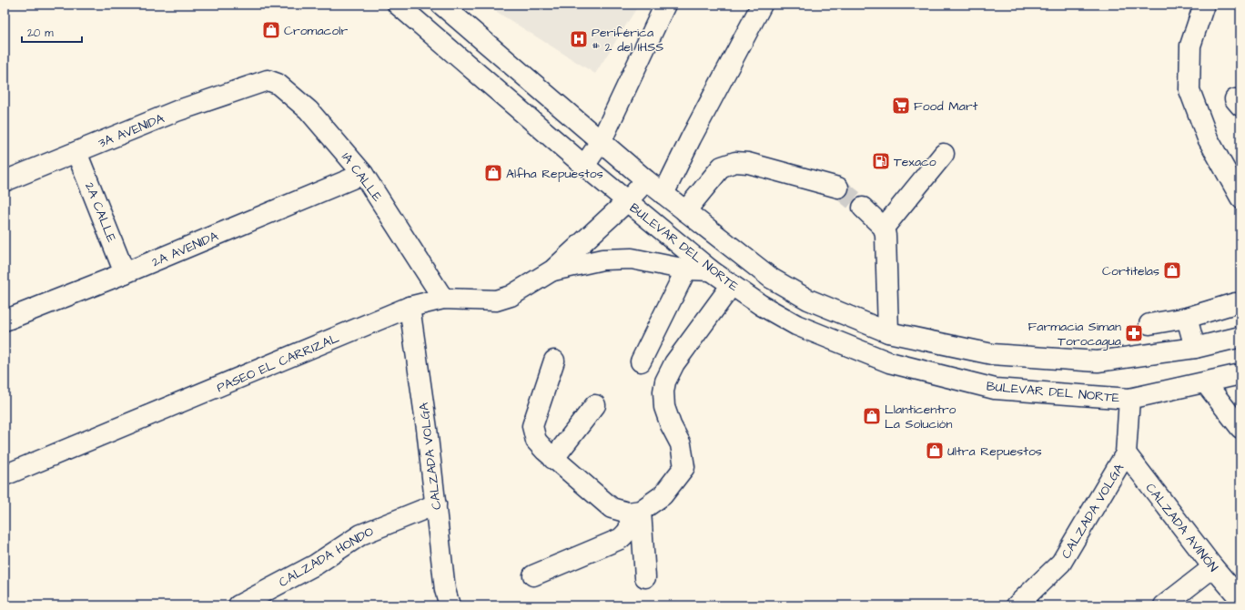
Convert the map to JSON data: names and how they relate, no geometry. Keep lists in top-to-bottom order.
{
  "streets": {
    "street": [
      "3A AVENIDA",
      "1A CALLE",
      "2A CALLE",
      "BULEVAR DEL NORTE",
      "2A AVENIDA",
      "PASEO EL CARRIZAL",
      "CALZADA VOLGA",
      "CALZADA AVINÓN",
      "CALZADA HONDO"
    ]
  },
  "crossings": [
    ["3A AVENIDA", "1A CALLE"],
    ["3A AVENIDA", "2A CALLE"],
    ["1A CALLE", "2A AVENIDA"],
    ["1A CALLE", "PASEO EL CARRIZAL"],
    ["2A CALLE", "2A AVENIDA"],
    ["BULEVAR DEL NORTE", "PASEO EL CARRIZAL"],
    ["BULEVAR DEL NORTE", "CALZADA VOLGA"],
    ["PASEO EL CARRIZAL", "CALZADA VOLGA"],
    ["CALZADA VOLGA", "CALZADA AVINÓN"],
    ["CALZADA VOLGA", "CALZADA HONDO"]
  ],
  "places": {
    "shop": [
      "Cromacolr",
      "Alfha Repuestos",
      "Cortitelas",
      "Llanticentro La Solución",
      "Ultra Repuestos"
    ],
    "hospital": ["Periférica # 2 del IHSS"],
    "supermarket": ["Food Mart"],
    "fuel station": ["Texaco"],
    "pharmacy": ["Farmacia Siman Torocagua"]
  },
  "scale_bar": "20 m"
}
